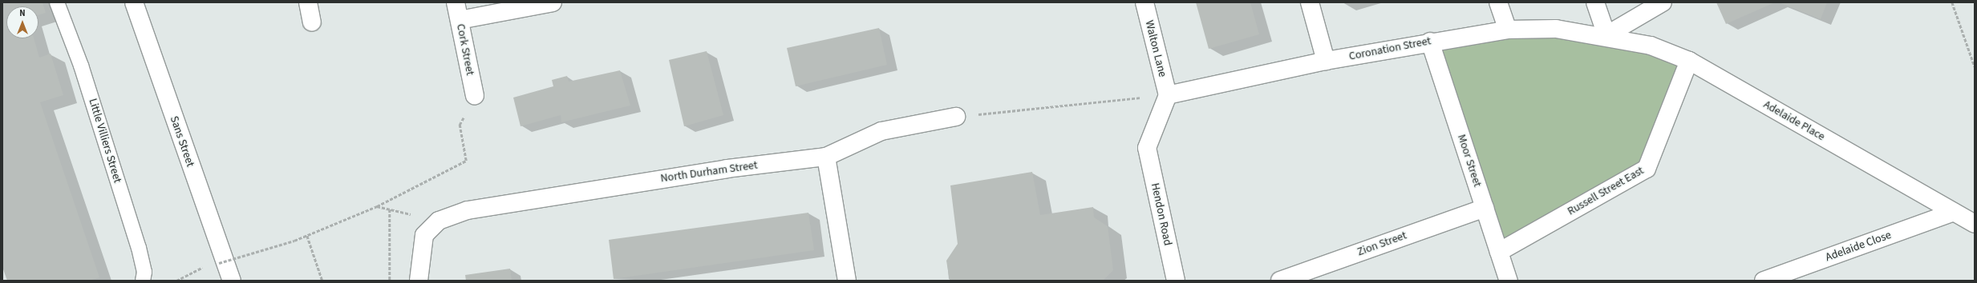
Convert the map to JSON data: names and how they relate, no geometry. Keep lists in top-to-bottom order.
{
  "streets": {
    "street": [
      "Walton Lane",
      "Coronation Street",
      "Cork Street",
      "Adelaide Place",
      "Sans Street",
      "Moor Street",
      "North Durham Street",
      "Russell Street East",
      "Hendon Road",
      "Zion Street",
      "Adelaide Close"
    ],
    "lane": ["Little Villiers Street"]
  },
  "crossings": [
    ["Walton Lane", "Coronation Street"],
    ["Walton Lane", "Hendon Road"],
    ["Coronation Street", "Adelaide Place"],
    ["Coronation Street", "Moor Street"],
    ["Coronation Street", "Hendon Road"],
    ["Adelaide Place", "Russell Street East"],
    ["Adelaide Place", "Adelaide Close"],
    ["Moor Street", "Russell Street East"],
    ["Moor Street", "Zion Street"]
  ],
  "north": "top"
}
